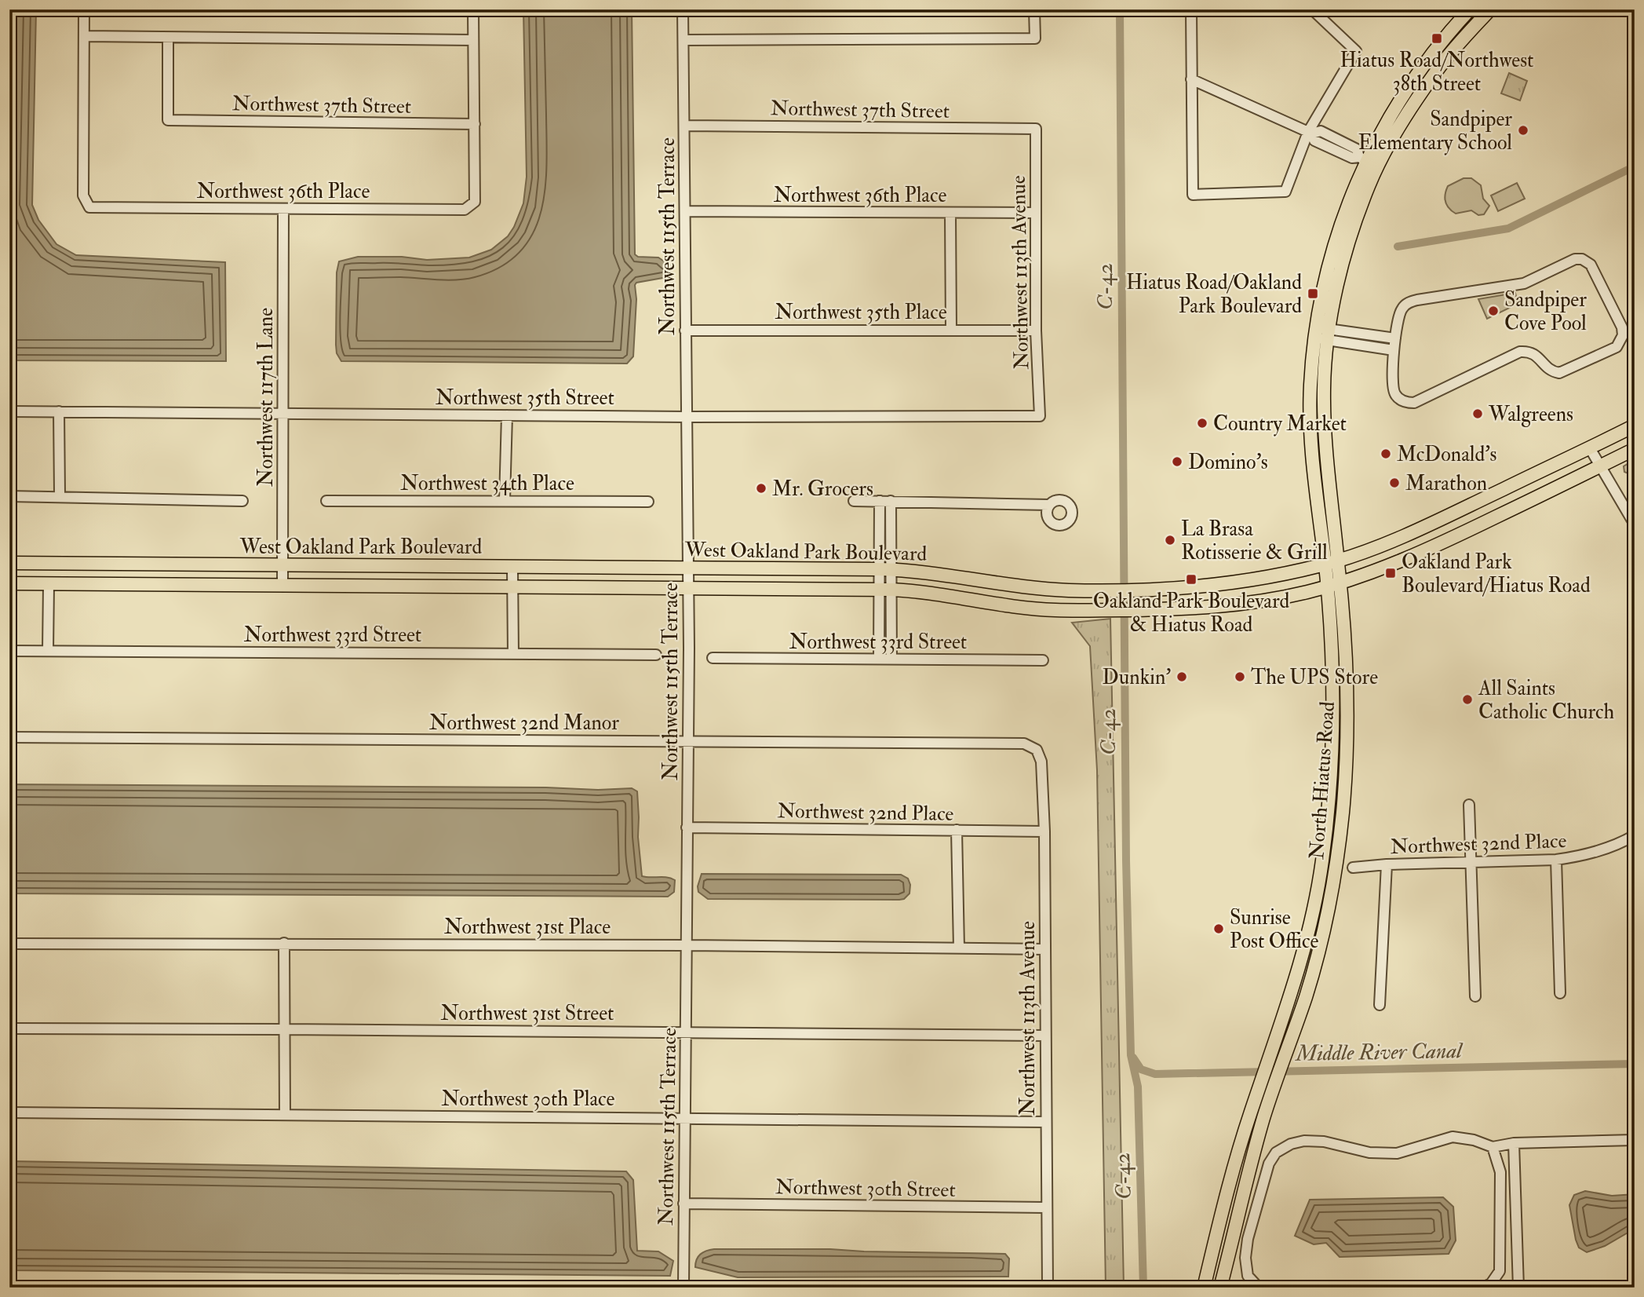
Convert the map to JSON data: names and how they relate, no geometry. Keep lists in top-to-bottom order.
{
  "streets": {
    "main road": ["West Oakland Park Boulevard", "North Hiatus Road"],
    "street": [
      "Northwest 37th Street",
      "Northwest 36th Place",
      "Northwest 115th Terrace",
      "Northwest 113th Avenue",
      "Northwest 35th Place",
      "Northwest 117th Lane",
      "Northwest 35th Street",
      "Northwest 34th Place",
      "Northwest 33rd Street",
      "Northwest 32nd Manor",
      "Northwest 32nd Place",
      "Northwest 31st Place",
      "Northwest 31st Street",
      "Northwest 30th Place",
      "Northwest 30th Street"
    ]
  },
  "crossings": [
    ["Northwest 37th Street", "Northwest 36th Place"],
    ["Northwest 37th Street", "Northwest 115th Terrace"],
    ["Northwest 37th Street", "Northwest 113th Avenue"],
    ["Northwest 36th Place", "Northwest 115th Terrace"],
    ["Northwest 36th Place", "Northwest 113th Avenue"],
    ["Northwest 36th Place", "Northwest 117th Lane"],
    ["Northwest 115th Terrace", "Northwest 35th Place"],
    ["Northwest 115th Terrace", "Northwest 35th Street"],
    ["Northwest 115th Terrace", "West Oakland Park Boulevard"],
    ["Northwest 115th Terrace", "Northwest 32nd Manor"],
    ["Northwest 115th Terrace", "Northwest 32nd Place"],
    ["Northwest 115th Terrace", "Northwest 31st Place"],
    ["Northwest 115th Terrace", "Northwest 31st Street"],
    ["Northwest 115th Terrace", "Northwest 30th Place"],
    ["Northwest 115th Terrace", "Northwest 30th Street"],
    ["Northwest 113th Avenue", "Northwest 35th Place"],
    ["Northwest 113th Avenue", "Northwest 35th Street"],
    ["Northwest 113th Avenue", "Northwest 32nd Manor"],
    ["Northwest 113th Avenue", "Northwest 32nd Place"],
    ["Northwest 113th Avenue", "Northwest 31st Place"],
    ["Northwest 113th Avenue", "Northwest 31st Street"],
    ["Northwest 113th Avenue", "Northwest 30th Place"],
    ["Northwest 113th Avenue", "Northwest 30th Street"],
    ["Northwest 117th Lane", "Northwest 35th Street"],
    ["Northwest 117th Lane", "West Oakland Park Boulevard"],
    ["West Oakland Park Boulevard", "North Hiatus Road"]
  ],
  "water": ["C-42", "Middle River Canal"],
  "places": {
    "transit": [
      "Hiatus Road/Northwest 38th Street",
      "Hiatus Road/Oakland Park Boulevard",
      "Oakland Park Boulevard/Hiatus Road",
      "Oakland Park Boulevard & Hiatus Road"
    ],
    "other": [
      "Sandpiper Elementary School",
      "Sandpiper Cove Pool",
      "Walgreens",
      "Country Market",
      "McDonald's",
      "Domino's",
      "Marathon",
      "Mr. Grocers",
      "La Brasa Rotisserie & Grill",
      "Dunkin'",
      "The UPS Store",
      "All Saints Catholic Church",
      "Sunrise Post Office"
    ]
  }
}
